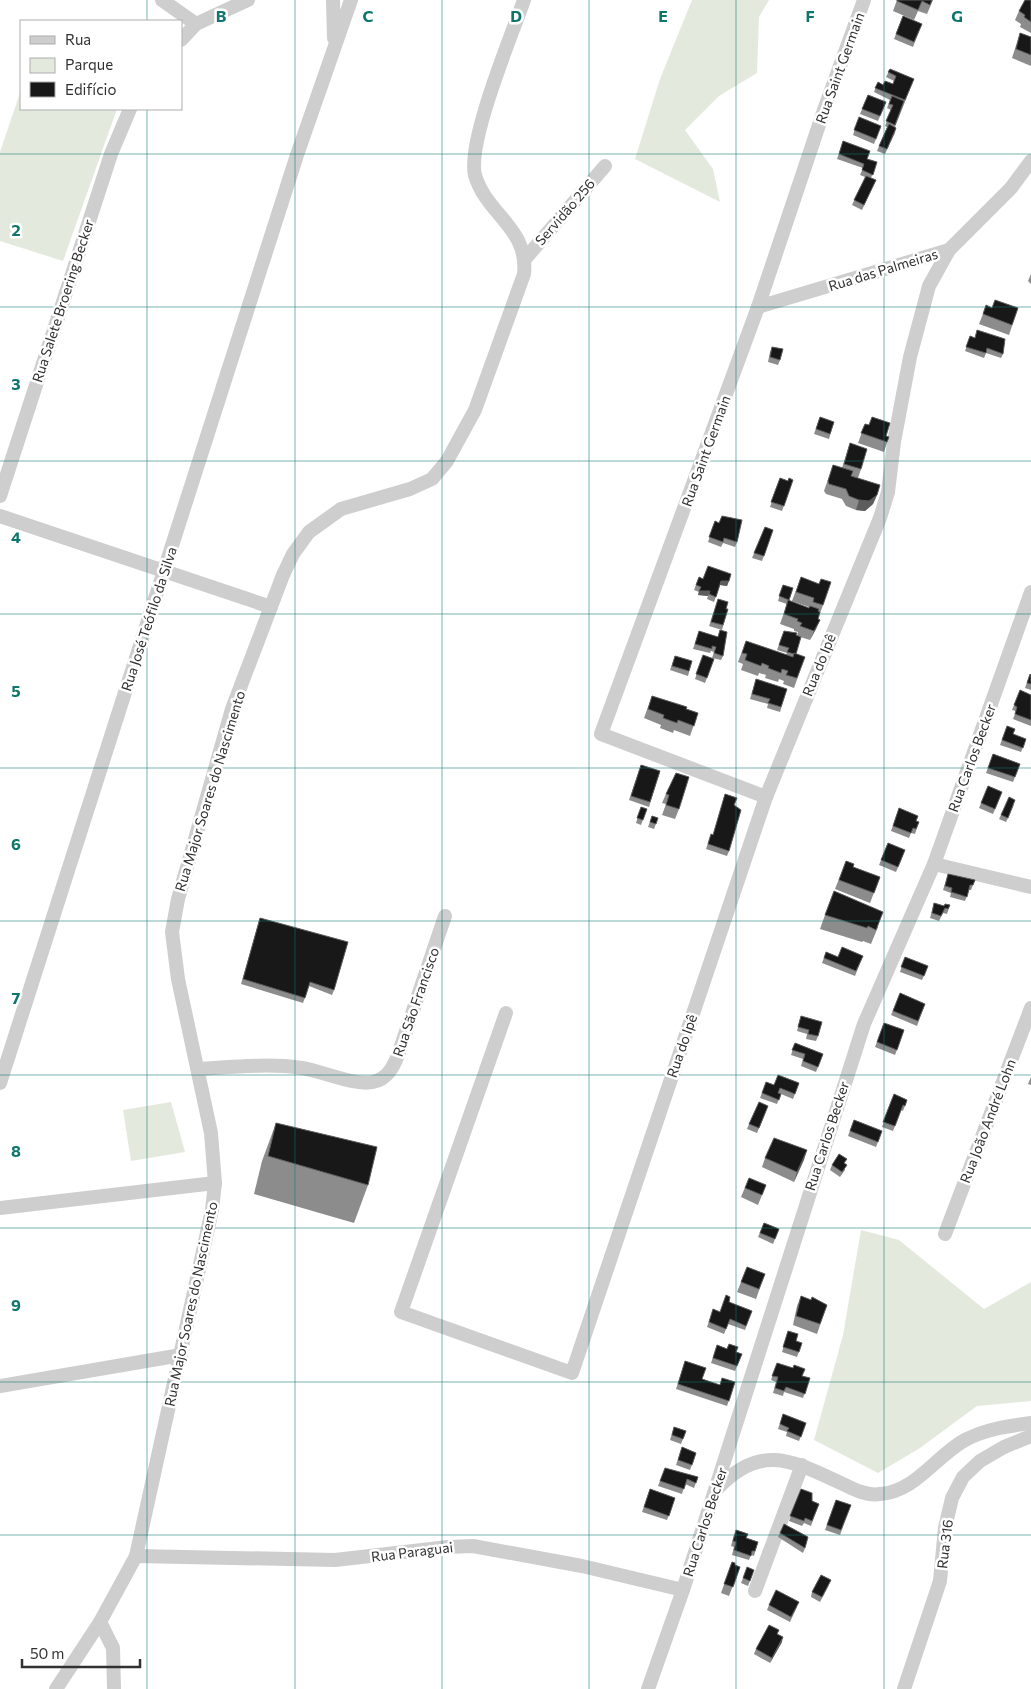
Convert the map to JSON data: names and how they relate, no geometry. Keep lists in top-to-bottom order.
{
  "streets": {
    "street": [
      "Rua Saint Germain",
      "Servidão 256",
      "Rua das Palmeiras",
      "Rua Salete Broering Becker",
      "Rua José Teófilo da Silva",
      "Rua do Ipê",
      "Rua Carlos Becker",
      "Rua Major Soares do Nascimento",
      "Rua São Francisco",
      "Rua João André Lohn",
      "Rua 316",
      "Rua Paraguai"
    ]
  },
  "crossings": [
    ["Rua Saint Germain", "Rua das Palmeiras"],
    ["Rua Saint Germain", "Rua do Ipê"],
    ["Servidão 256", "Rua Major Soares do Nascimento"],
    ["Rua das Palmeiras", "Rua do Ipê"],
    ["Rua Carlos Becker", "Rua Paraguai"],
    ["Rua Major Soares do Nascimento", "Rua São Francisco"],
    ["Rua Major Soares do Nascimento", "Rua Paraguai"]
  ],
  "legend": ["Rua", "Parque", "Edifício"],
  "scale_bar": "50 m",
  "grid": {
    "columns": [
      "B",
      "C",
      "D",
      "E",
      "F",
      "G"
    ],
    "rows": [
      "2",
      "3",
      "4",
      "5",
      "6",
      "7",
      "8",
      "9"
    ]
  }
}
